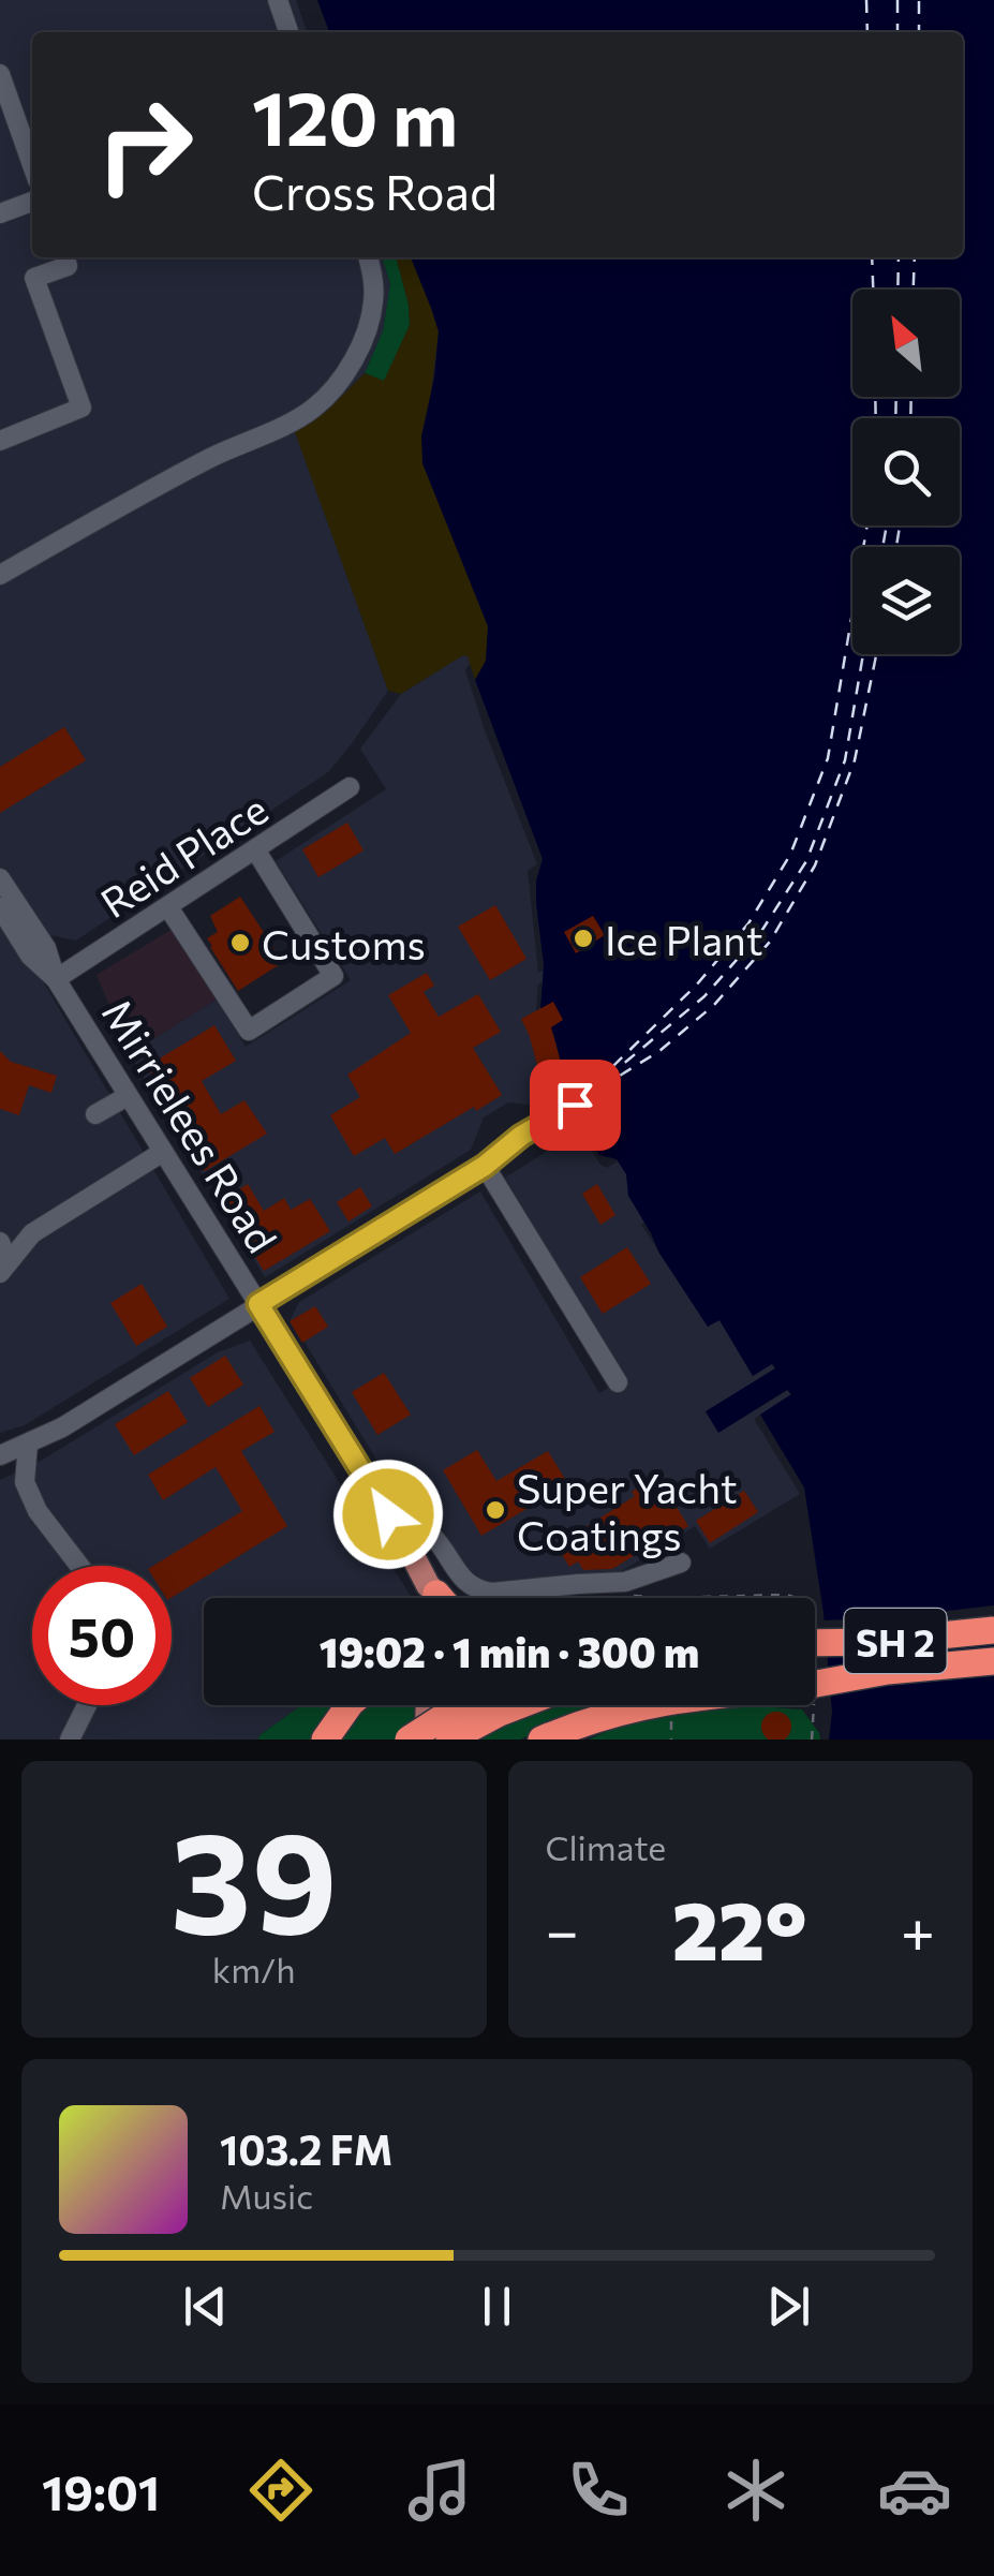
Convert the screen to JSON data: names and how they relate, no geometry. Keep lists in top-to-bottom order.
{
  "streets": {
    "highway": ["SH 2"],
    "main road": ["Mirrielees Road"],
    "street": ["Reid Place"]
  },
  "crossings": [
    ["Reid Place", "Mirrielees Road"]
  ],
  "places": ["Ice Plant", "Customs", "Super Yacht Coatings"],
  "north": "top left",
  "page": {
    "turn": ["120 m", "Cross Road"],
    "limit": "50",
    "trip": "19:02 · 1 min · 300 m",
    "tile": [
      ["39", "km/h"],
      "Climate"
    ],
    "heat": ["−", "22°", "+"],
    "song": ["103.2 FM", "Music"],
    "tabs": "19:01"
  }
}
